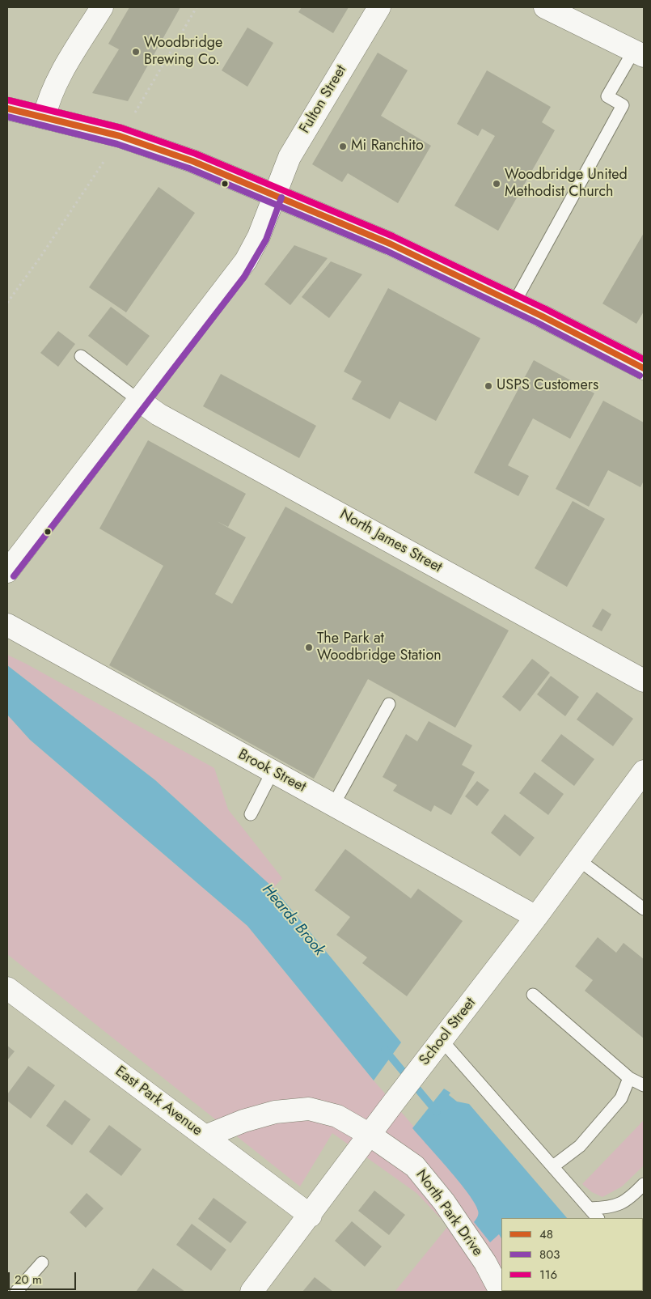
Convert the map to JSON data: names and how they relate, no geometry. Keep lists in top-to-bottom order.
{
  "streets": {
    "street": [
      "Fulton Street",
      "North James Street",
      "Brook Street",
      "School Street",
      "East Park Avenue",
      "North Park Drive"
    ]
  },
  "crossings": [
    ["Fulton Street", "North James Street"],
    ["Brook Street", "School Street"],
    ["School Street", "East Park Avenue"],
    ["School Street", "North Park Drive"],
    ["East Park Avenue", "North Park Drive"]
  ],
  "water": ["Heards Brook"],
  "places": [
    "Woodbridge Brewing Co.",
    "Mi Ranchito",
    "Woodbridge United Methodist Church",
    "USPS Customers",
    "The Park at Woodbridge Station"
  ],
  "lines": ["transit line 116", "transit line 48", "transit line 803"],
  "legend": ["48", "803", "116"],
  "scale_bar": "20 m"
}
